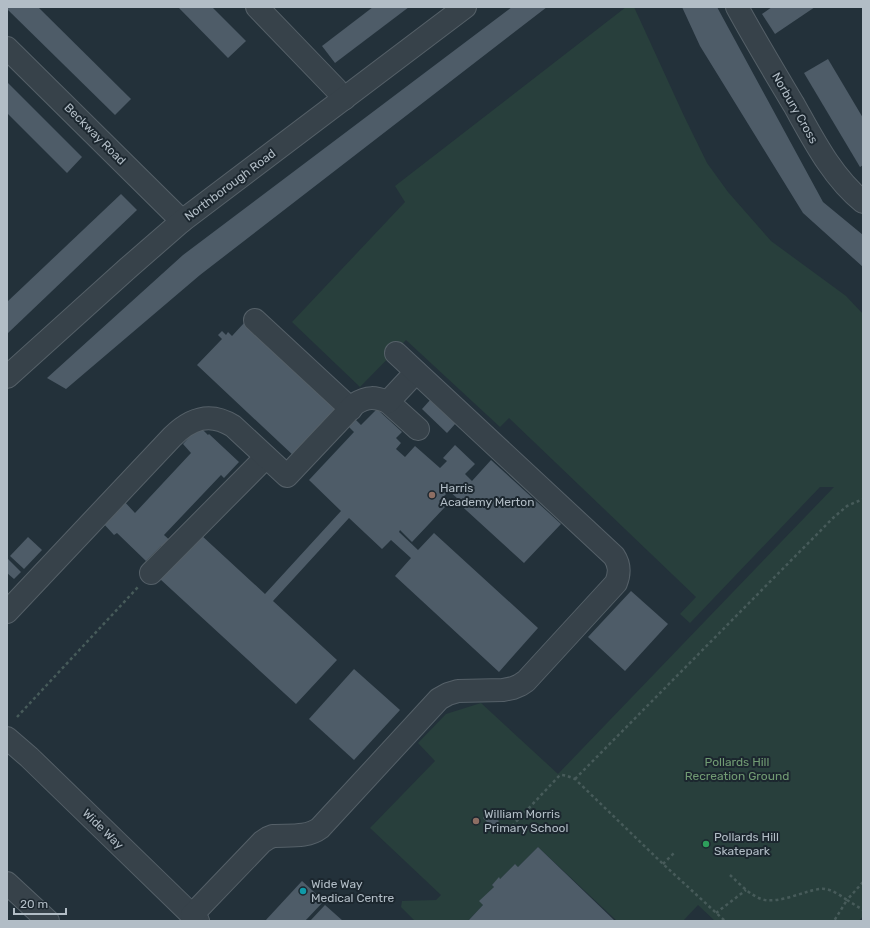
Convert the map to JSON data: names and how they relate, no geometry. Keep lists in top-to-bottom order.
{
  "streets": {
    "street": [
      "Norbury Cross",
      "Beckway Road",
      "Northborough Road",
      "Wide Way"
    ]
  },
  "crossings": [
    ["Beckway Road", "Northborough Road"]
  ],
  "parks": ["Pollards Hill Recreation Ground"],
  "places": [
    "Harris Academy Merton",
    "William Morris Primary School",
    "Pollards Hill Skatepark",
    "Wide Way Medical Centre"
  ],
  "scale_bar": "20 m"
}
